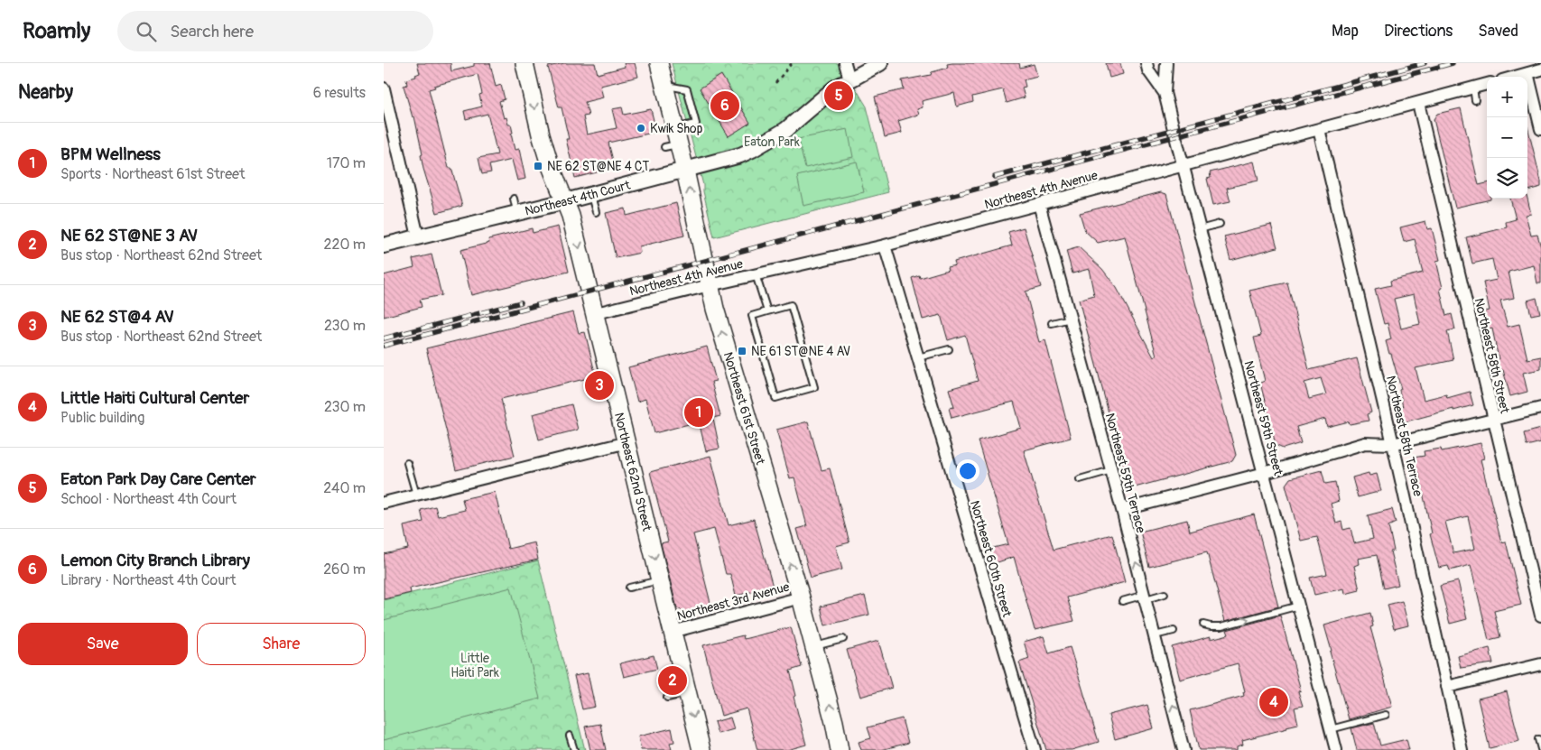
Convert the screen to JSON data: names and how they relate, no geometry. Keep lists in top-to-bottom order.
{
  "streets": {
    "main road": ["Northeast 61st Street", "Northeast 62nd Street"],
    "street": [
      "Northeast 4th Avenue",
      "Northeast 4th Court",
      "Northeast 58th Street",
      "Northeast 59th Street",
      "Northeast 58th Terrace",
      "Northeast 59th Terrace",
      "Northeast 60th Street",
      "Northeast 3rd Avenue"
    ]
  },
  "crossings": [
    ["Northeast 4th Avenue", "Northeast 58th Street"],
    ["Northeast 4th Avenue", "Northeast 61st Street"],
    ["Northeast 4th Avenue", "Northeast 59th Street"],
    ["Northeast 4th Avenue", "Northeast 58th Terrace"],
    ["Northeast 4th Avenue", "Northeast 62nd Street"],
    ["Northeast 4th Avenue", "Northeast 59th Terrace"],
    ["Northeast 4th Avenue", "Northeast 60th Street"],
    ["Northeast 4th Court", "Northeast 61st Street"],
    ["Northeast 4th Court", "Northeast 62nd Street"],
    ["Northeast 61st Street", "Northeast 3rd Avenue"],
    ["Northeast 62nd Street", "Northeast 3rd Avenue"]
  ],
  "one_way": ["Northeast 61st Street", "Northeast 62nd Street", "Northeast 59th Terrace"],
  "parks": ["Eaton Park", "Little Haiti Park"],
  "places": {
    "other": ["Kwik Shop"],
    "transit": ["NE 62 ST@NE 4 CT", "NE 61 ST@NE 4 AV"]
  },
  "page": {
    "header": "Roamly",
    "search": "Search here",
    "nav": ["Map", "Directions", "Saved"],
    "heading": ["Nearby", "6 results"],
    "map_buttons": ["+", "−"],
    "pins": [
      "5",
      "6",
      "3",
      "1",
      "2",
      "4"
    ],
    "list": [
      {
        "mark": "1",
        "name": "BPM Wellness",
        "note": "Sports · Northeast 61st Street",
        "value": "170 m"
      },
      {
        "mark": "2",
        "name": "NE 62 ST@NE 3 AV",
        "note": "Bus stop · Northeast 62nd Street",
        "value": "220 m"
      },
      {
        "mark": "3",
        "name": "NE 62 ST@4 AV",
        "note": "Bus stop · Northeast 62nd Street",
        "value": "230 m"
      },
      {
        "mark": "4",
        "name": "Little Haiti Cultural Center",
        "note": "Public building",
        "value": "230 m"
      },
      {
        "mark": "5",
        "name": "Eaton Park Day Care Center",
        "note": "School · Northeast 4th Court",
        "value": "240 m"
      },
      {
        "mark": "6",
        "name": "Lemon City Branch Library",
        "note": "Library · Northeast 4th Court",
        "value": "260 m"
      }
    ],
    "buttons": ["Save", "Share"]
  }
}
